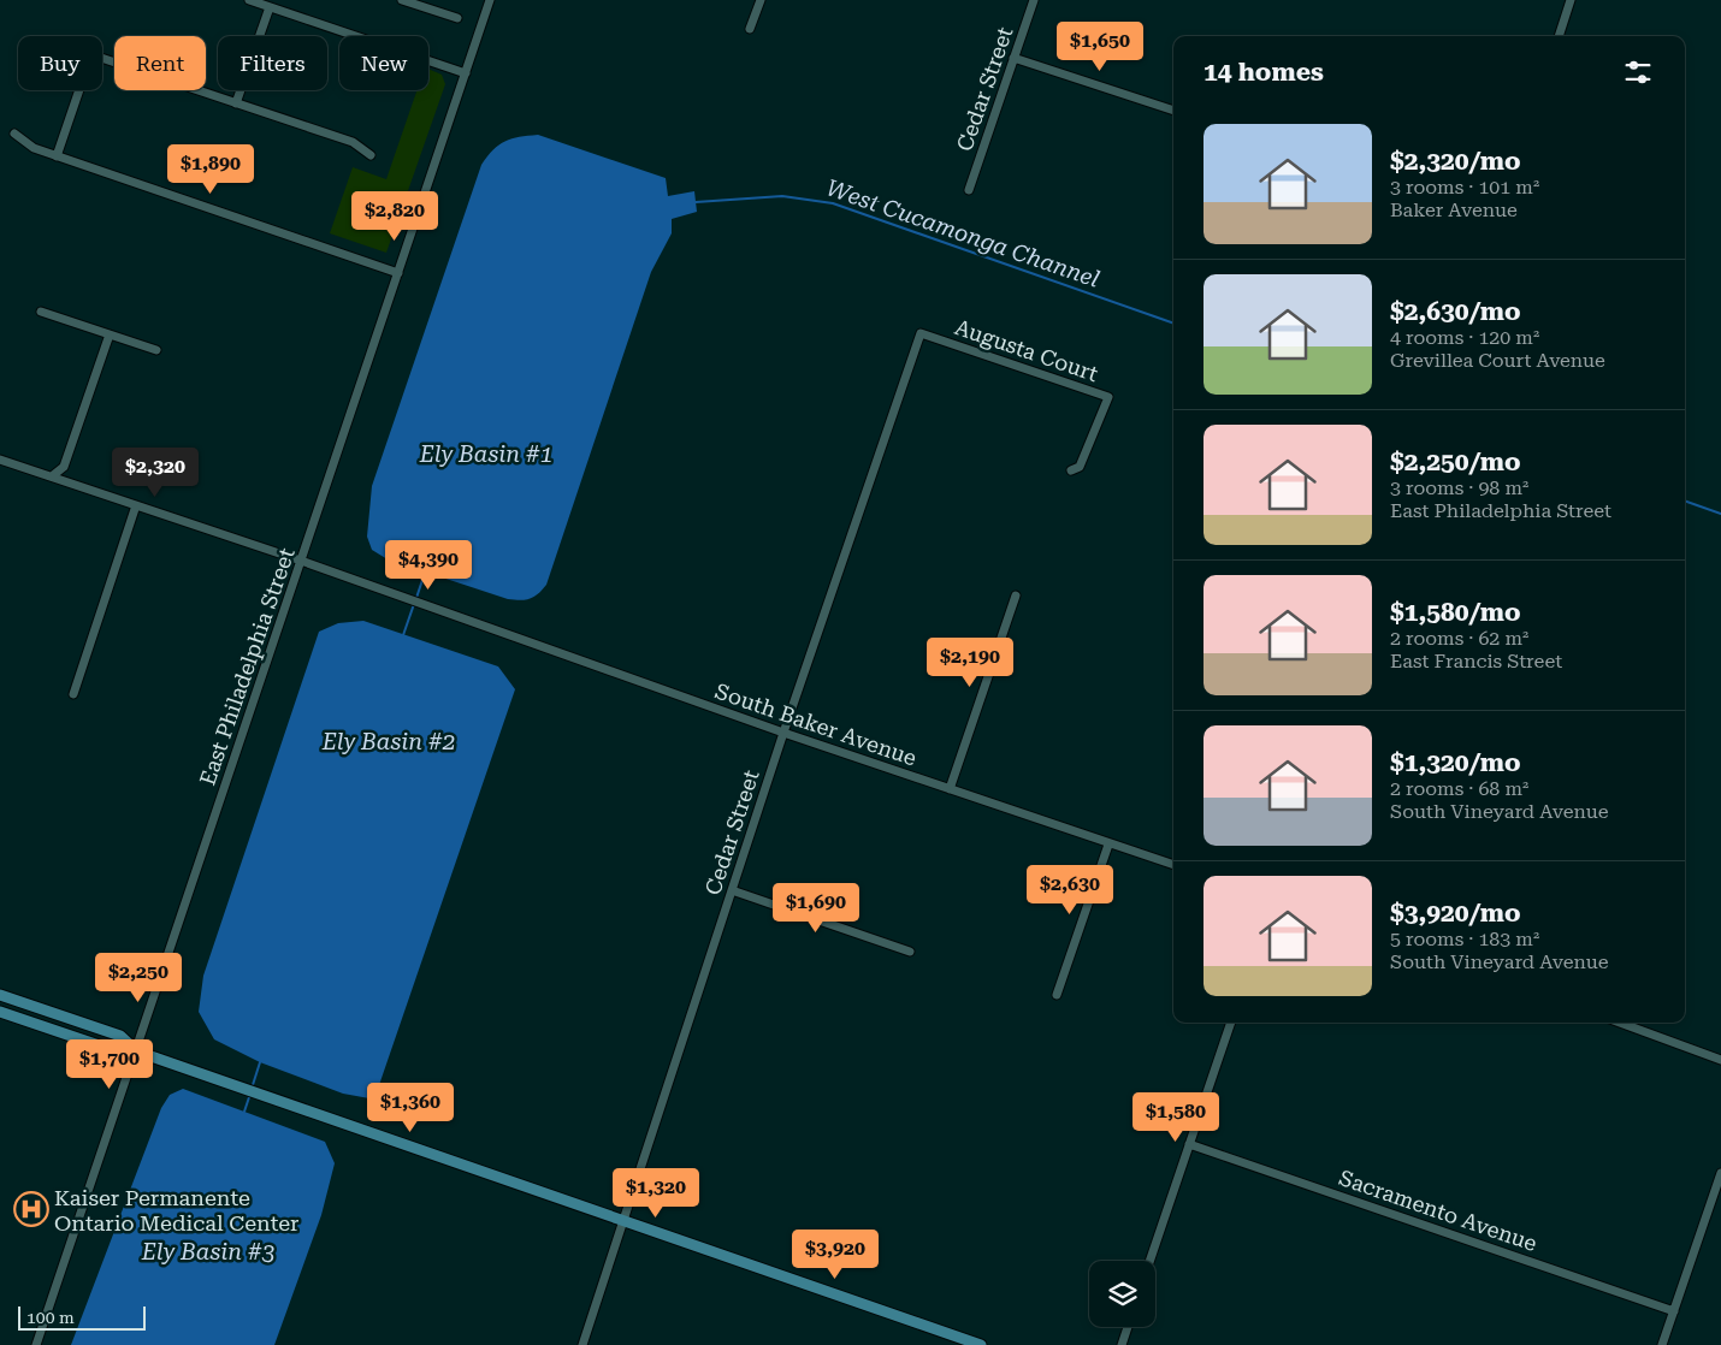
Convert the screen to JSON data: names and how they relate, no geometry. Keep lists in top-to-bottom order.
{
  "streets": {
    "street": [
      "Cedar Street",
      "Augusta Court",
      "East Philadelphia Street",
      "South Baker Avenue",
      "Sacramento Avenue"
    ]
  },
  "crossings": [
    ["Cedar Street", "Augusta Court"],
    ["Cedar Street", "South Baker Avenue"],
    ["East Philadelphia Street", "South Baker Avenue"]
  ],
  "water": [
    "West Cucamonga Channel",
    "Ely Basin #1",
    "Ely Basin #2",
    "Ely Basin #3"
  ],
  "places": {
    "hospital": ["Kaiser Permanente Ontario Medical Center"]
  },
  "scale_bar": "100 m",
  "page": {
    "price": [
      "$1,650",
      "$1,890",
      "$2,820",
      "$2,320",
      "$4,390",
      "$2,190",
      "$2,630",
      "$1,690",
      "$2,250",
      "$1,700",
      "$1,360",
      "$1,580",
      "$1,320",
      "$3,920"
    ],
    "chip": [
      "Buy",
      "Rent",
      "Filters",
      "New"
    ],
    "heading": "14 homes",
    "list": [
      {
        "name": "$2,320/mo",
        "note": "3 rooms · 101 m² · Baker Avenue"
      },
      {
        "name": "$2,630/mo",
        "note": "4 rooms · 120 m² · Grevillea Court Avenue"
      },
      {
        "name": "$2,250/mo",
        "note": "3 rooms · 98 m² · East Philadelphia Street"
      },
      {
        "name": "$1,580/mo",
        "note": "2 rooms · 62 m² · East Francis Street"
      },
      {
        "name": "$1,320/mo",
        "note": "2 rooms · 68 m² · South Vineyard Avenue"
      },
      {
        "name": "$3,920/mo",
        "note": "5 rooms · 183 m² · South Vineyard Avenue"
      }
    ],
    "scale": "100 m"
  }
}
